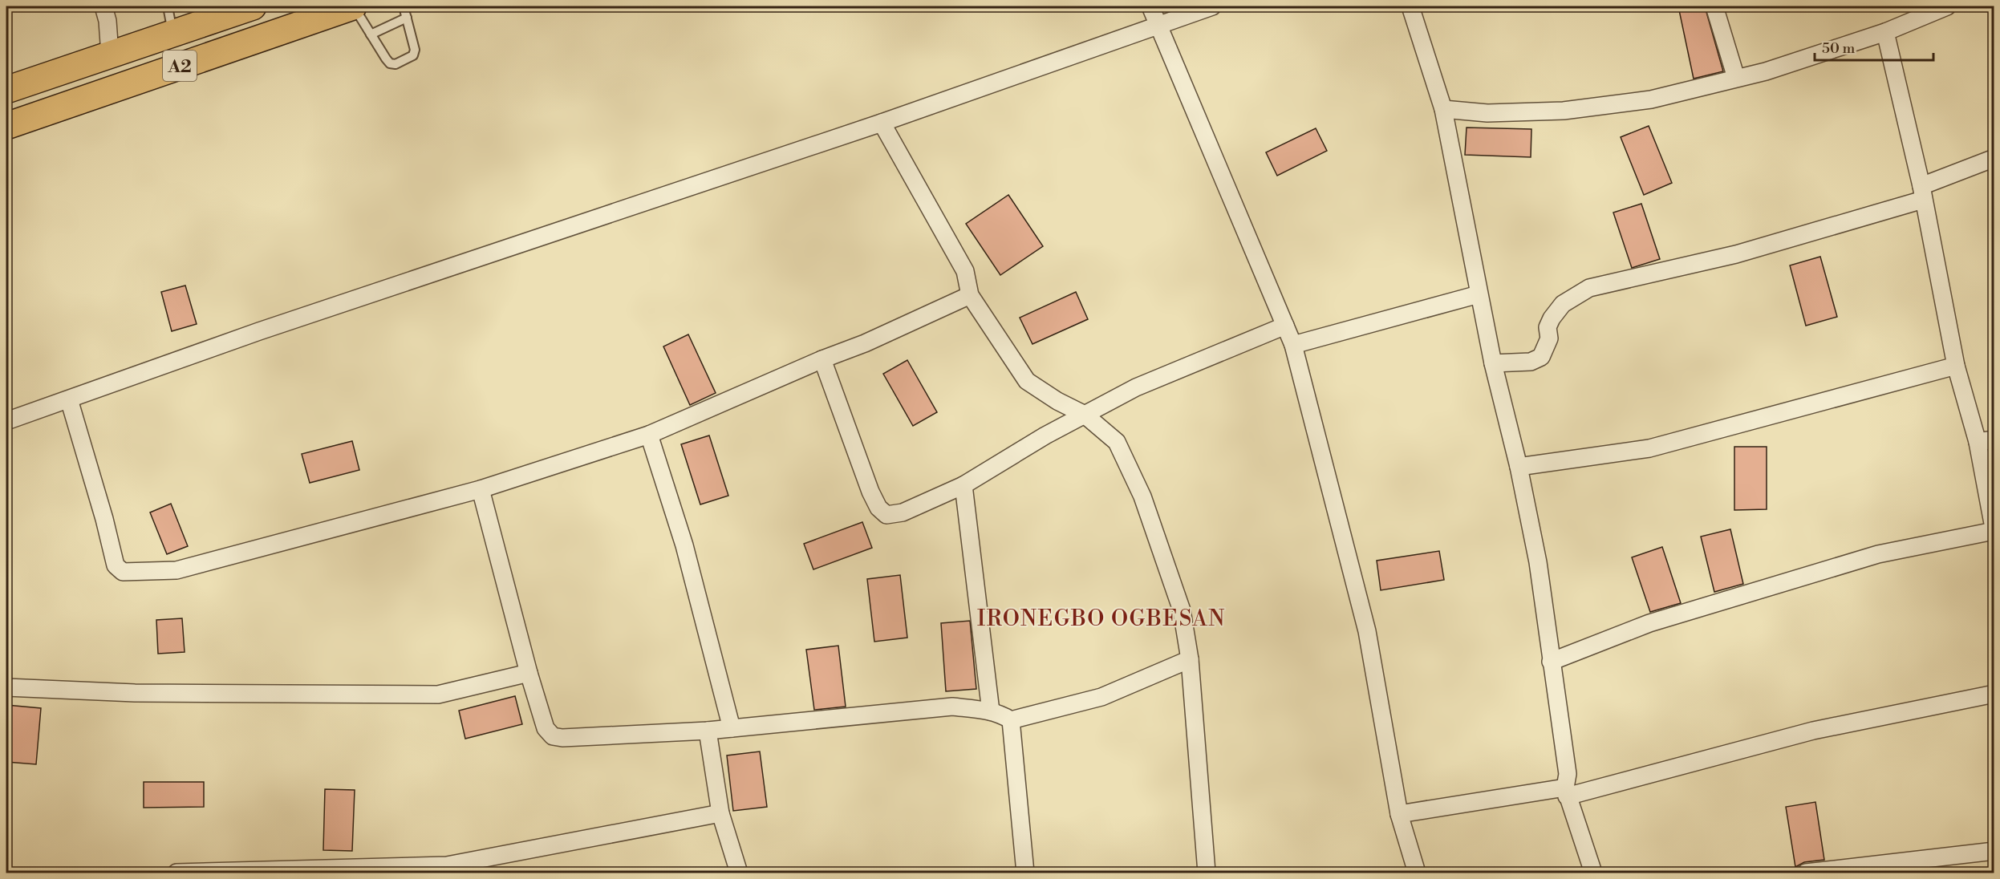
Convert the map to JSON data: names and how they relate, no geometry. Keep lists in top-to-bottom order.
{
  "streets": {
    "highway": ["A2"]
  },
  "districts": ["IRONEGBO OGBESAN"],
  "scale_bar": "50 m"
}
